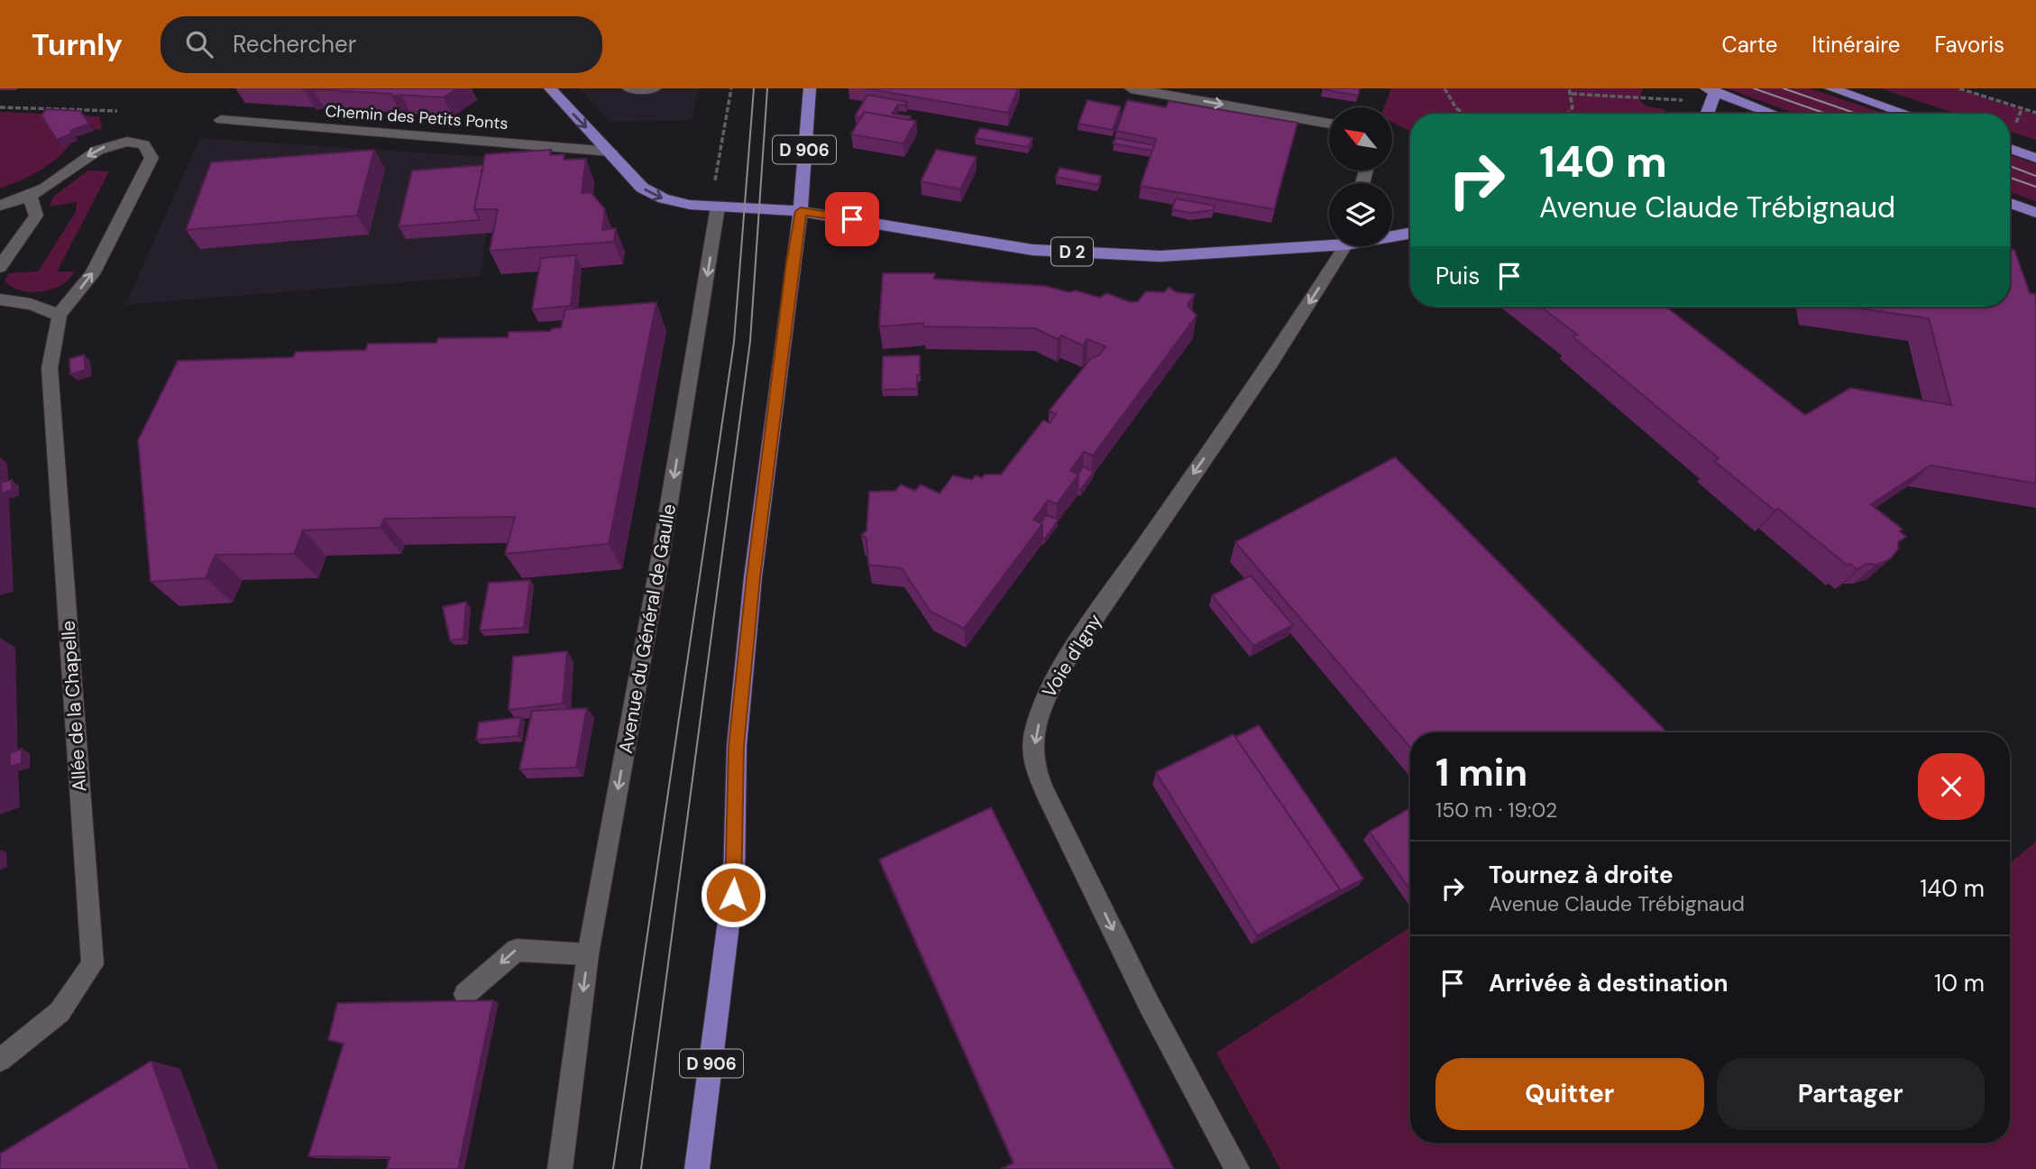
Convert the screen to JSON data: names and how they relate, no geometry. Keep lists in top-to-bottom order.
{
  "streets": {
    "main road": ["D 906", "D 2"],
    "street": [
      "Chemin des Petits Ponts",
      "Avenue du Général de Gaulle",
      "Voie d'Igny",
      "Allée de la Chapelle"
    ]
  },
  "crossings": [
    ["D 906", "D 2"]
  ],
  "one_way": ["Avenue du Général de Gaulle", "Voie d'Igny"],
  "north": "top left",
  "page": {
    "header": "Turnly",
    "search": "Rechercher",
    "nav": ["Carte", "Itinéraire", "Favoris"],
    "turn": ["140 m", "Avenue Claude Trébignaud"],
    "then": "Puis",
    "heading": ["1 min", "150 m · 19:02"],
    "list": [
      {
        "name": "Tournez à droite",
        "note": "Avenue Claude Trébignaud",
        "value": "140 m"
      },
      {
        "name": "Arrivée à destination",
        "value": "10 m"
      }
    ],
    "buttons": ["Quitter", "Partager"]
  }
}
